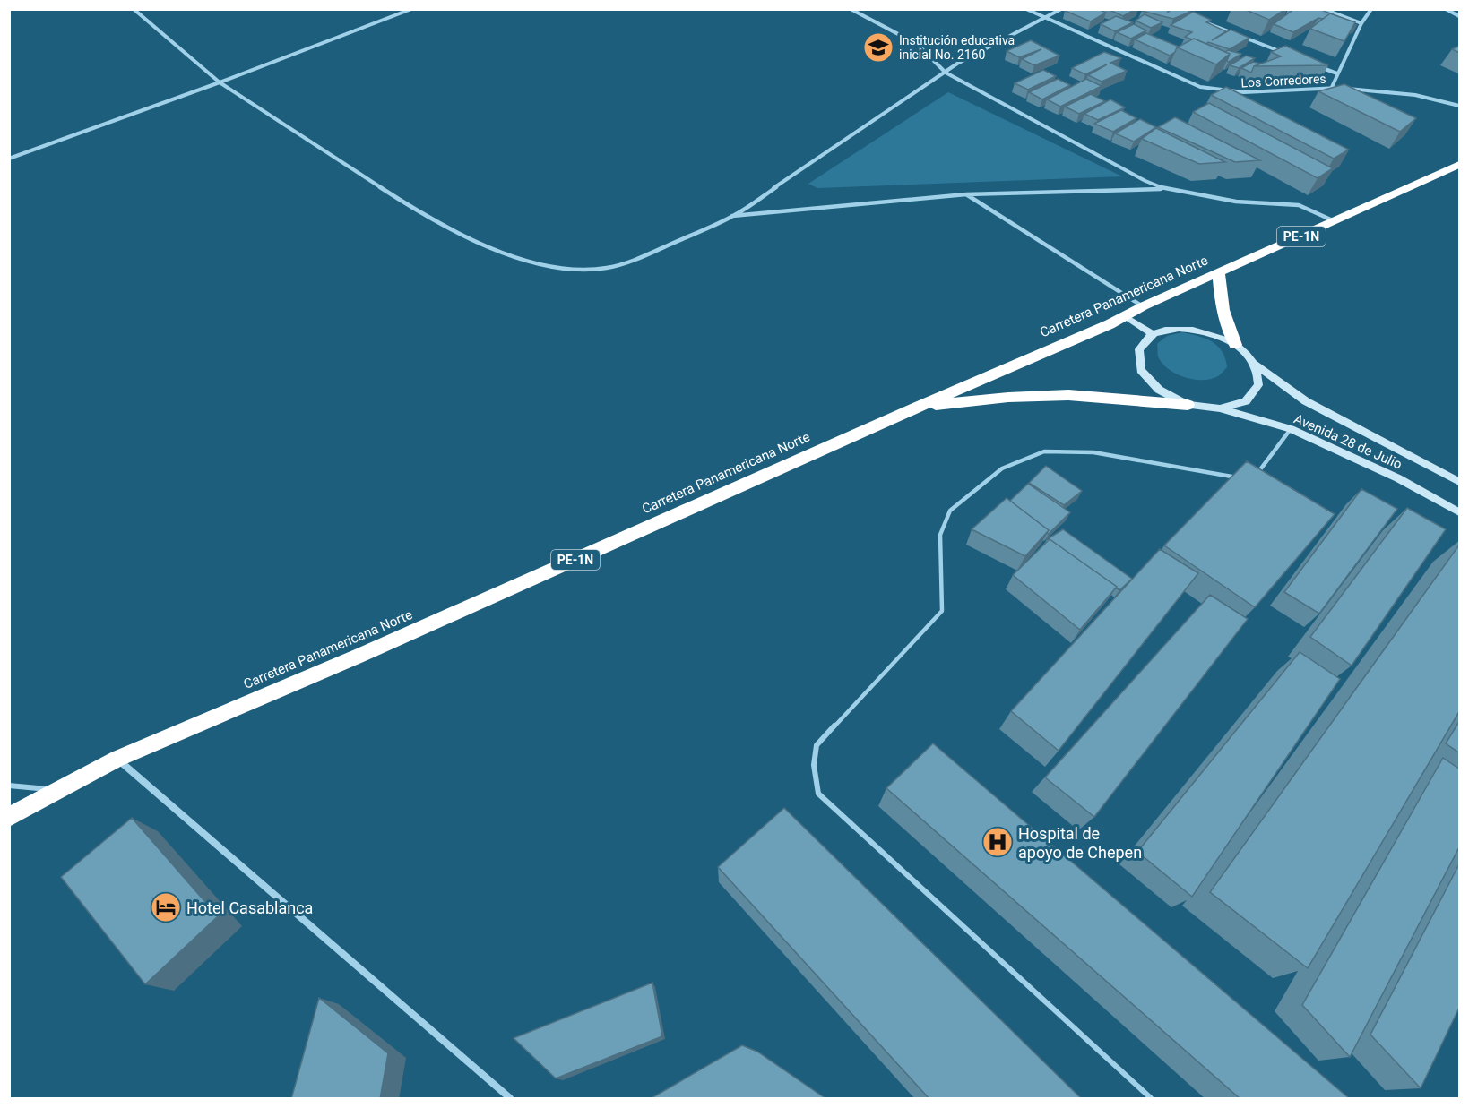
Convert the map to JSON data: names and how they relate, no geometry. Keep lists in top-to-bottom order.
{
  "streets": {
    "highway": ["PE-1N", "Carretera Panamericana Norte"],
    "street": ["Los Corredores", "Avenida 28 de Julio"]
  },
  "places": {
    "school or university": ["Institución educativa inicial No. 2160"],
    "hospital": ["Hospital de apoyo de Chepen"],
    "hotel": ["Hotel Casablanca"]
  }
}
